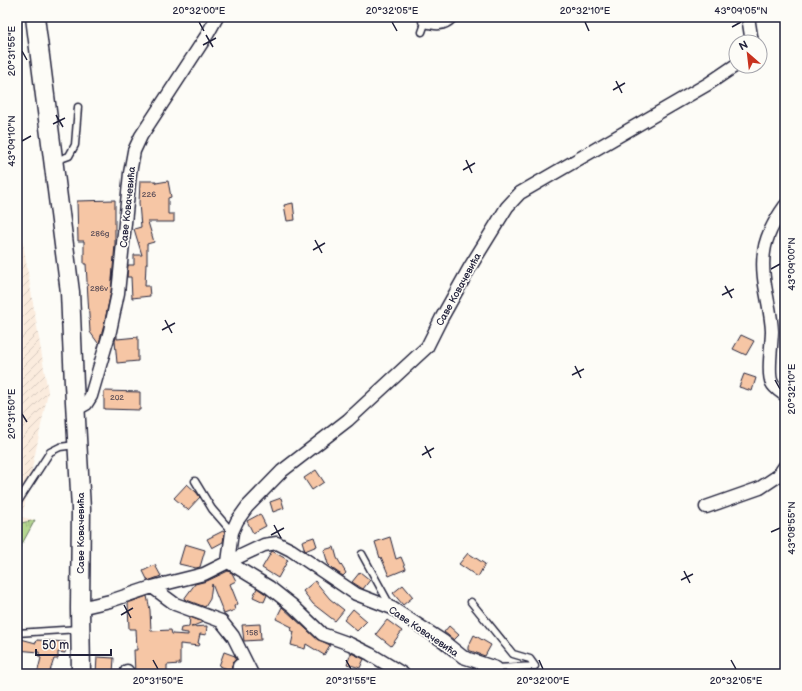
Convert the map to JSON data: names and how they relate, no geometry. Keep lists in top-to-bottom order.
{
  "streets": {
    "main road": ["Саве Ковачевића"]
  },
  "house_numbers": [
    "226",
    "286g",
    "286v",
    "202",
    "158"
  ],
  "scale_bar": "50 m",
  "north": "top left",
  "coordinates": [
    "20°32'00\"E",
    "20°32'05\"E",
    "20°32'10\"E",
    "43°09'05\"N",
    "20°31'55\"E",
    "43°09'10\"N",
    "43°09'00\"N",
    "20°31'50\"E",
    "43°08'55\"N"
  ]
}
